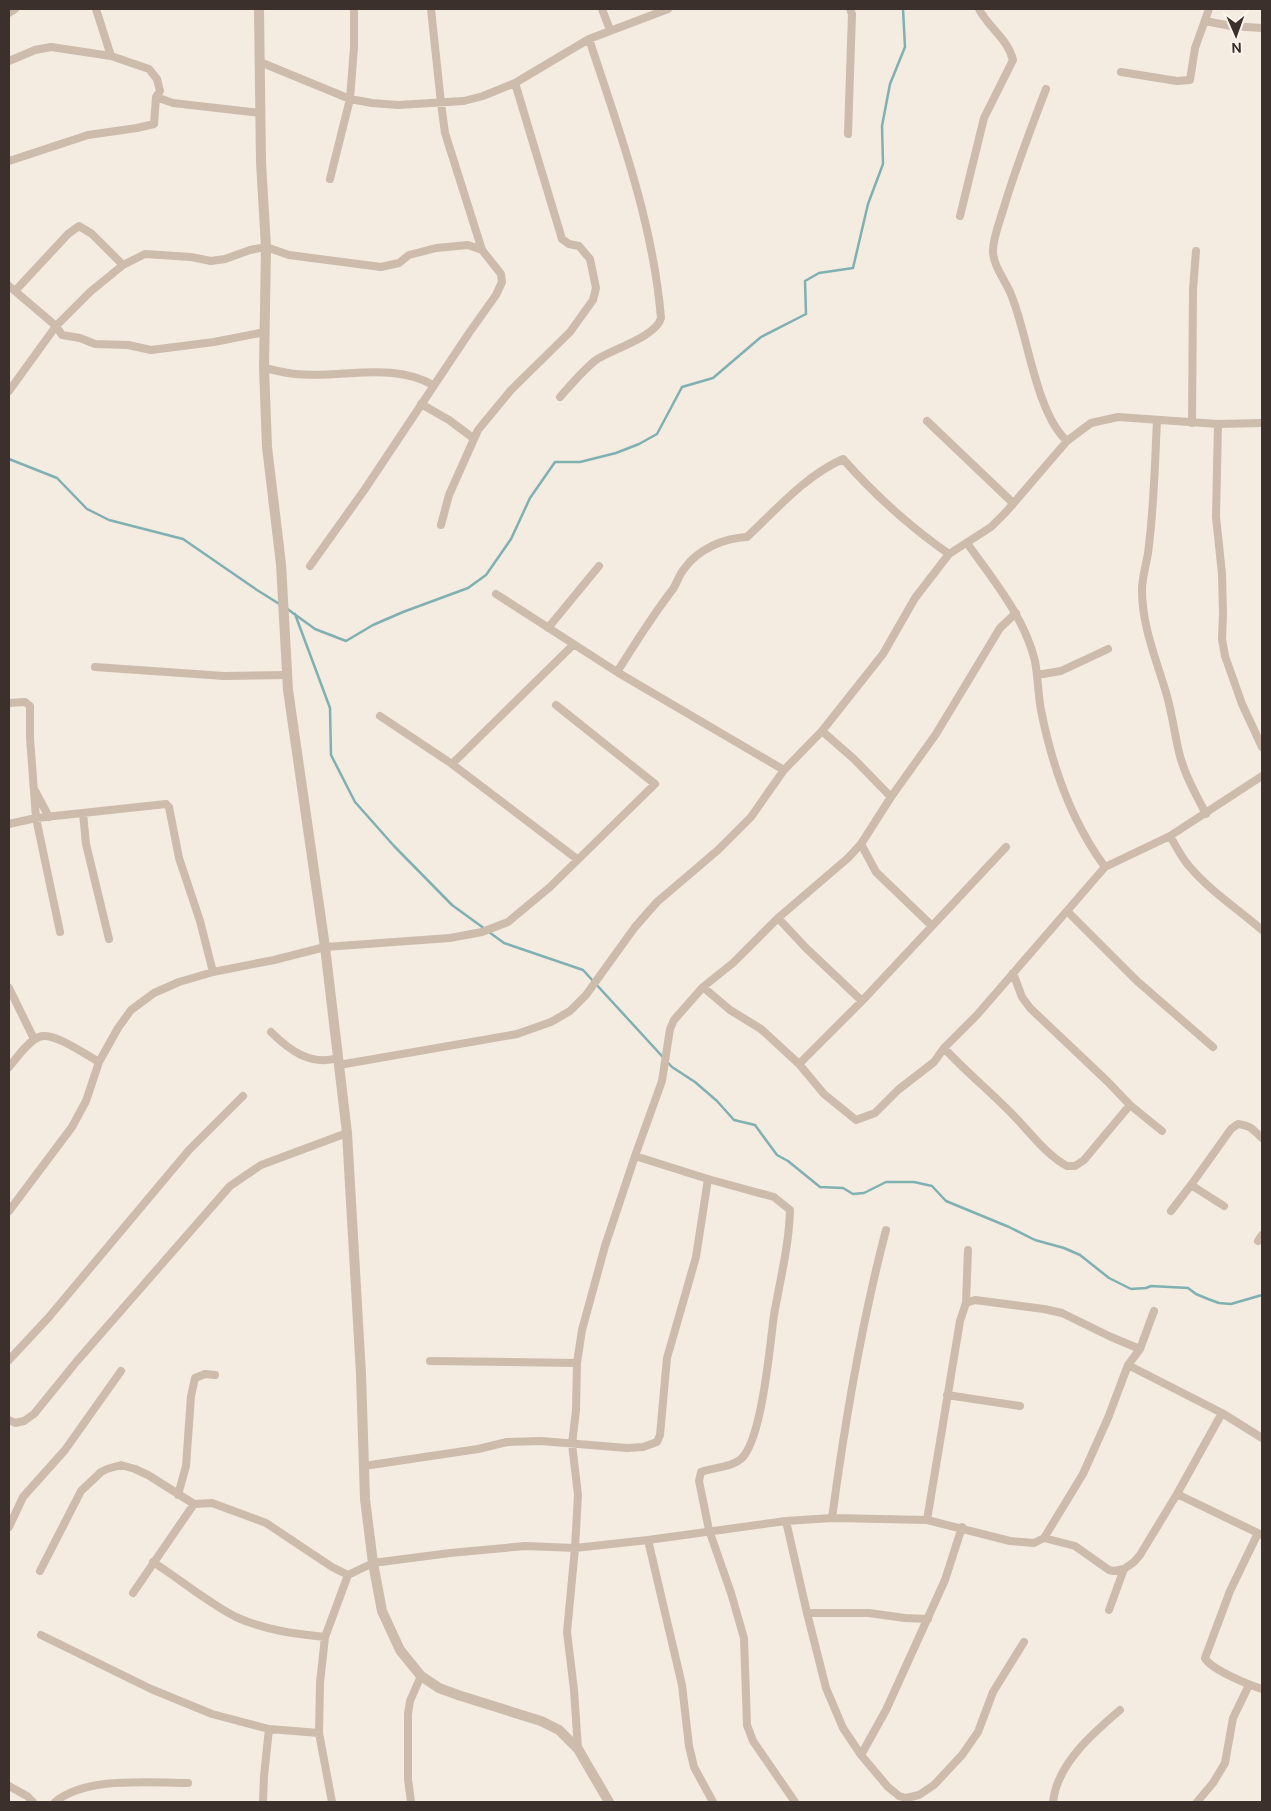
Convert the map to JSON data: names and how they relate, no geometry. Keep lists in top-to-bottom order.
{
  "north": "bottom"
}
